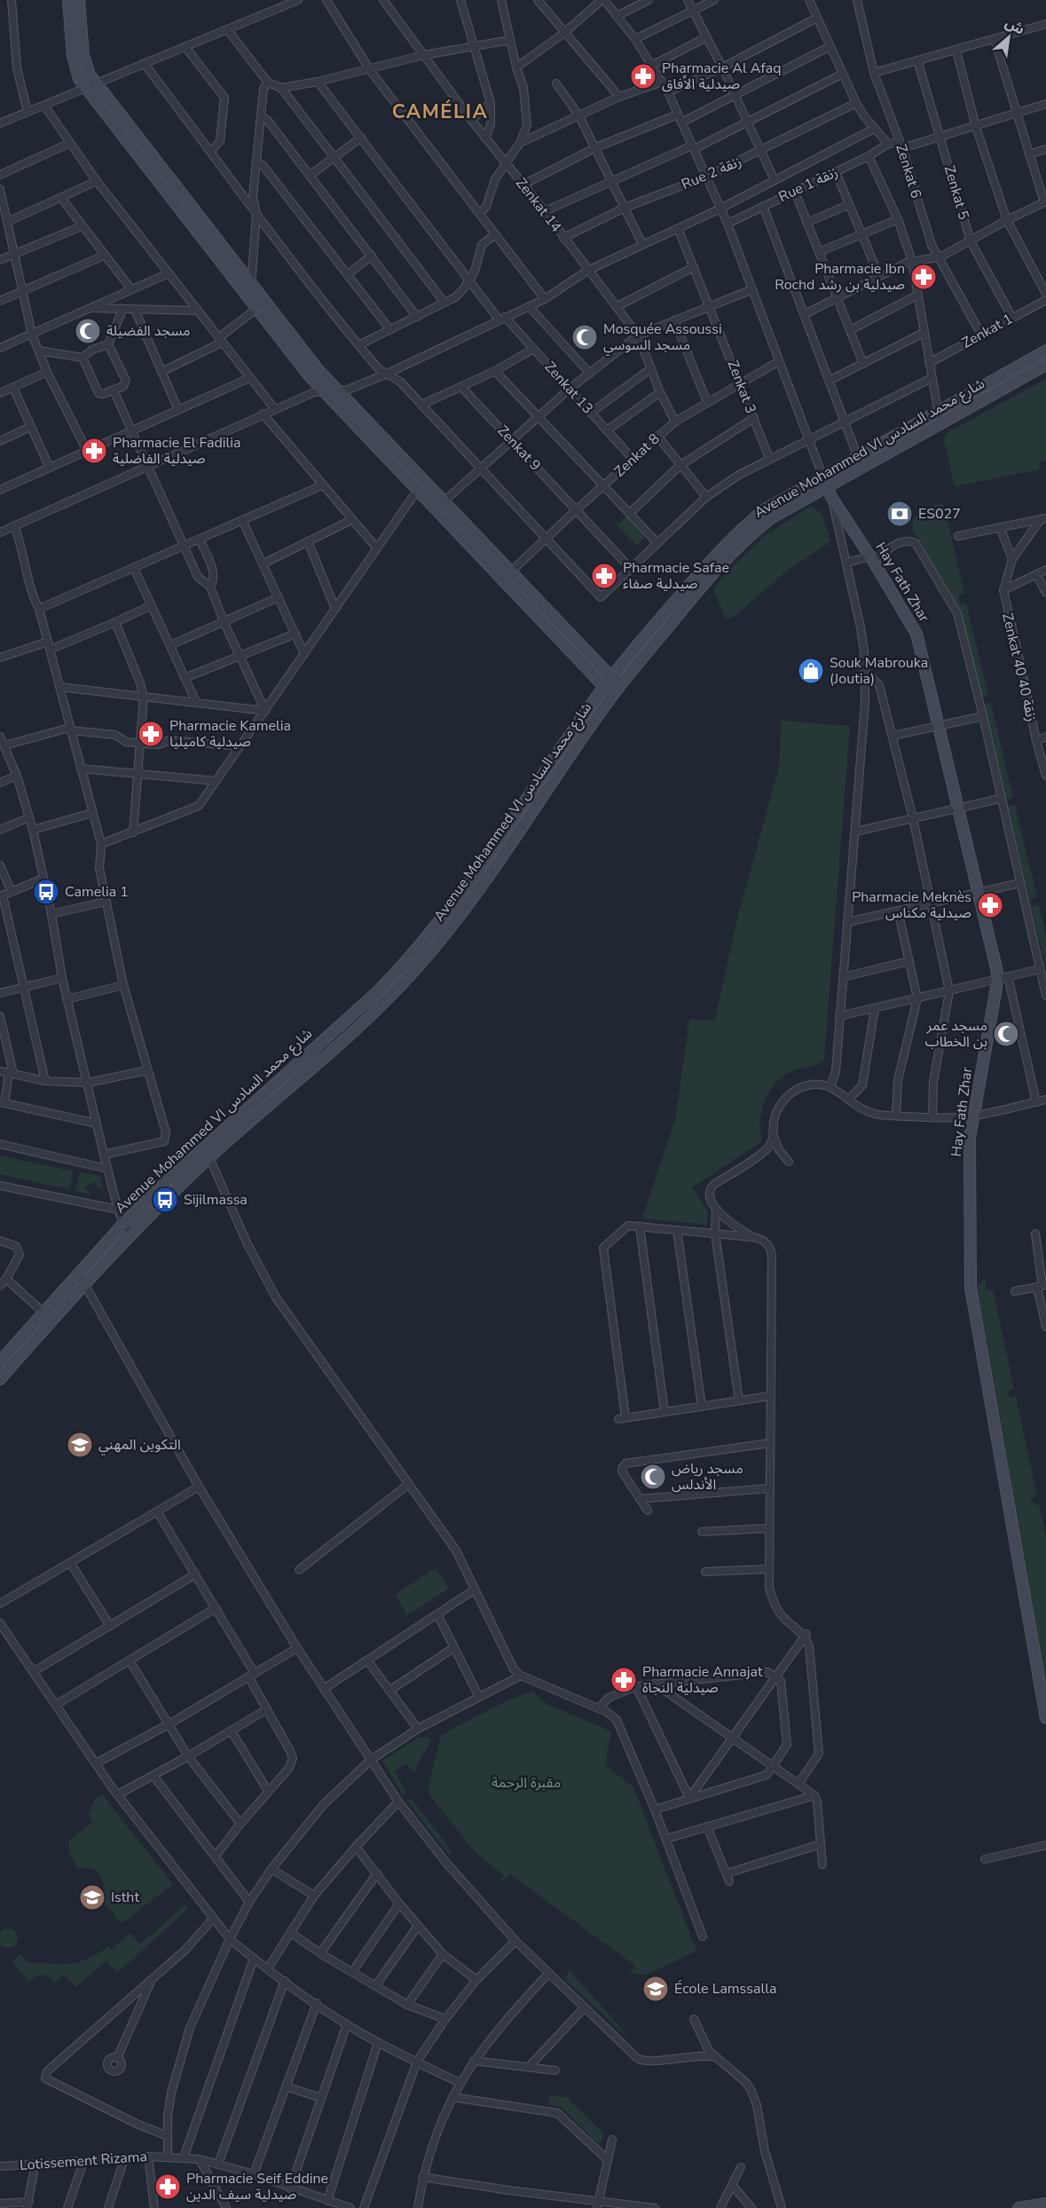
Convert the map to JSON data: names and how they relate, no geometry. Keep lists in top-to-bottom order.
{
  "streets": {
    "street": [
      "Zenkat 6",
      "Rue 2 زنقة",
      "Rue 1 زنقة",
      "Zenkat 5",
      "Zenkat 14",
      "Zenkat 1",
      "Zenkat 3",
      "Zenkat 13",
      "Zenkat 9",
      "Avenue Mohammed VI شارع محمد السادس",
      "Zenkat 8",
      "Hay Fath Zhar",
      "Zenkat 40 زنقة 40",
      "Lotissement Rizama"
    ]
  },
  "crossings": [
    ["Zenkat 6", "Zenkat 1"],
    ["Rue 2 زنقة", "Zenkat 14"],
    ["Zenkat 5", "Zenkat 1"],
    ["Zenkat 14", "Zenkat 8"],
    ["Zenkat 3", "Zenkat 8"],
    ["Zenkat 13", "Zenkat 8"],
    ["Zenkat 9", "Zenkat 8"],
    ["Avenue Mohammed VI شارع محمد السادس", "Hay Fath Zhar"]
  ],
  "districts": ["CAMÉLIA"],
  "parks": ["مقبرة الرحمة"],
  "places": {
    "pharmacy": [
      "Pharmacie Al Afaq صيدلية الاًفاق",
      "Pharmacie Ibn Rochd صيدلية بن رشد",
      "Pharmacie El Fadilia صيدلية الفاضلية",
      "Pharmacie Safae صيدلية صفاء",
      "Pharmacie Kamelia صيدلية كاميليا",
      "Pharmacie Meknès صيدلية مكناس",
      "Pharmacie Annajat صيدلية النجاة",
      "Pharmacie Seif Eddine صيدلية سيف الدين"
    ],
    "mosque": [
      "مسجد الفضيلة",
      "Mosquée Assoussi مسجد السوسي",
      "مسجد عمر بن الخطاب",
      "مسجد رياض الأندلس"
    ],
    "bank": ["ES027"],
    "shop": ["Souk Mabrouka (Joutia)"],
    "bus stop": ["Camelia 1", "Sijilmassa"],
    "school or university": ["التكوين المهني", "Istht", "École Lamssalla"]
  },
  "north": "top right"
}
